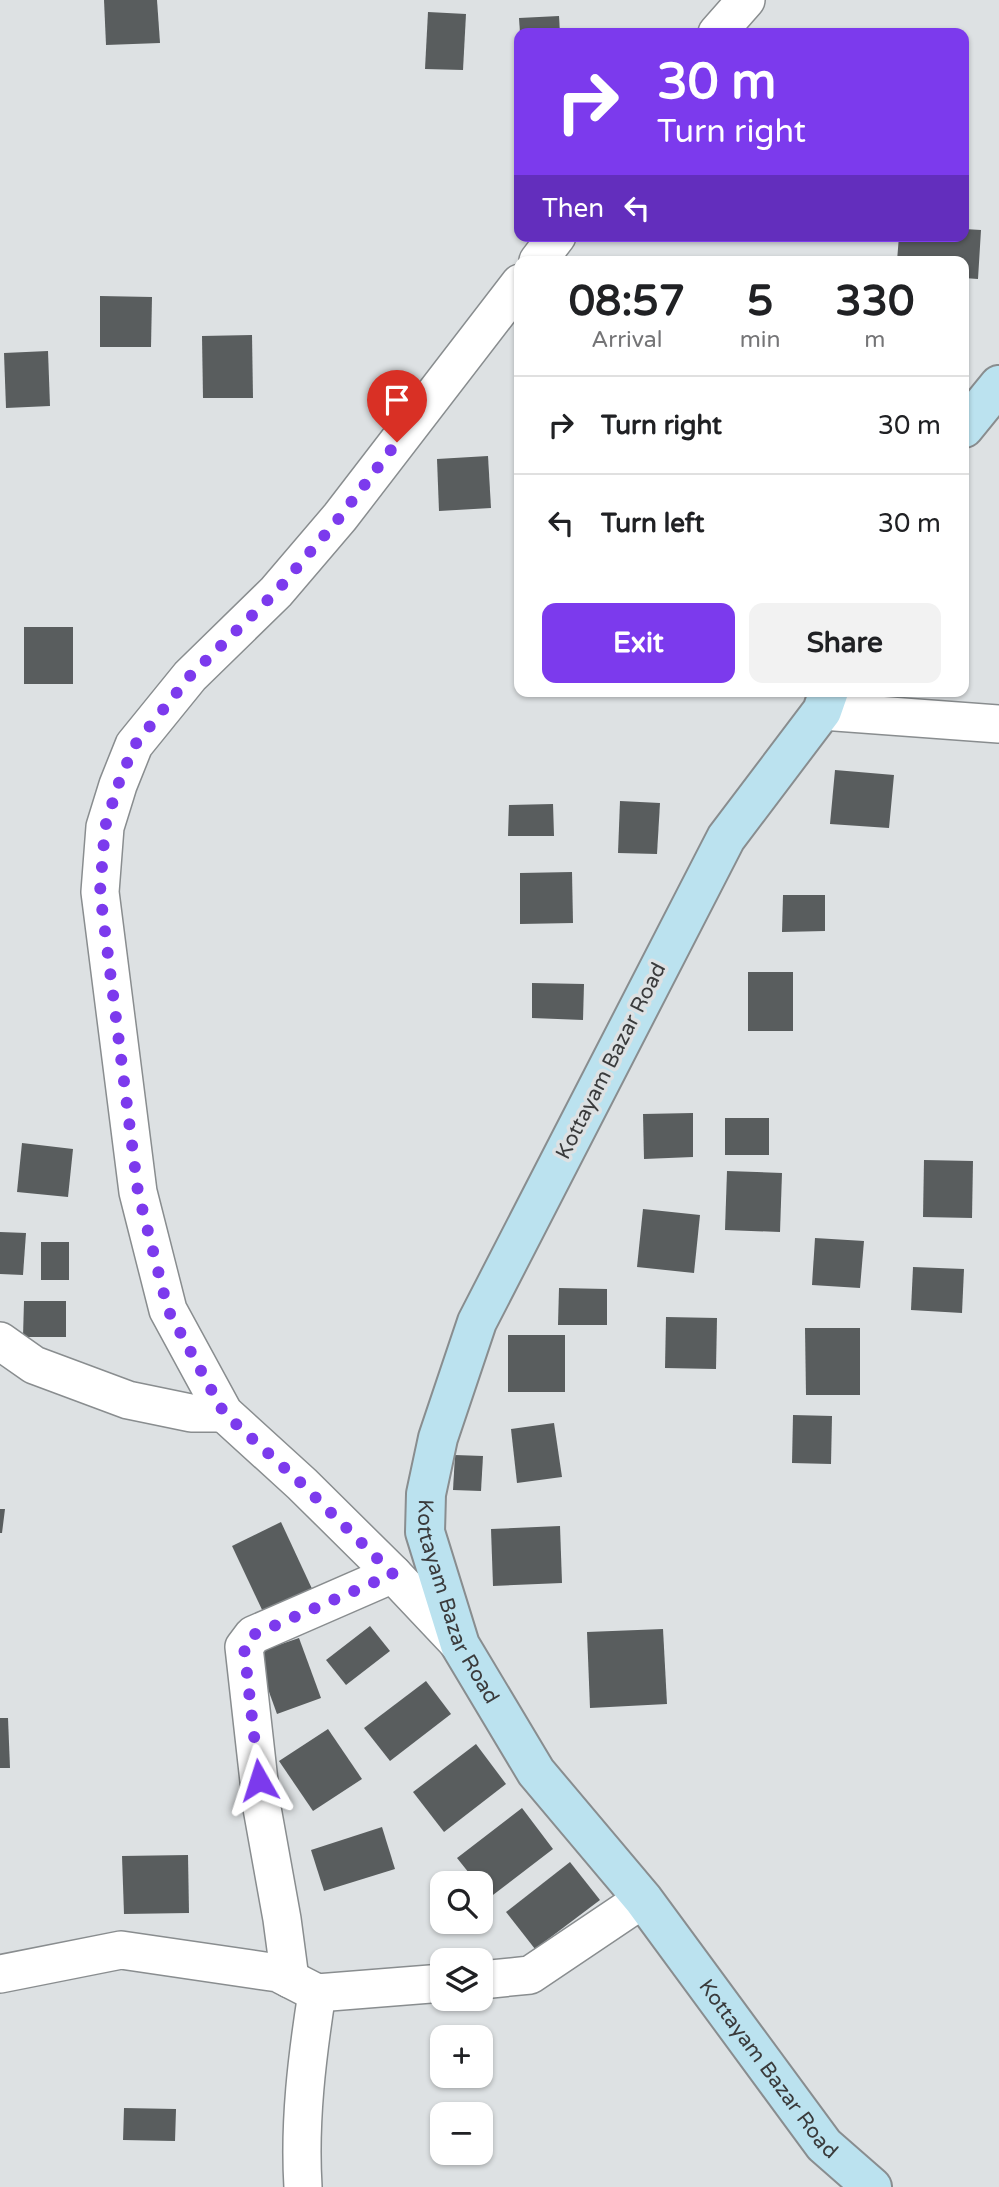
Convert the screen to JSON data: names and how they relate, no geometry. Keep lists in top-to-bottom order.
{
  "streets": {
    "main road": ["Kottayam Bazar Road"]
  },
  "page": {
    "turn": ["30 m", "Turn right"],
    "then": "Then",
    "eta": [
      "08:57",
      "Arrival",
      "5",
      "min",
      "330",
      "m"
    ],
    "list": [
      {
        "name": "Turn right",
        "value": "30 m"
      },
      {
        "name": "Turn left",
        "value": "30 m"
      }
    ],
    "buttons": ["Exit", "Share"],
    "map_buttons": ["+", "−"]
  }
}
